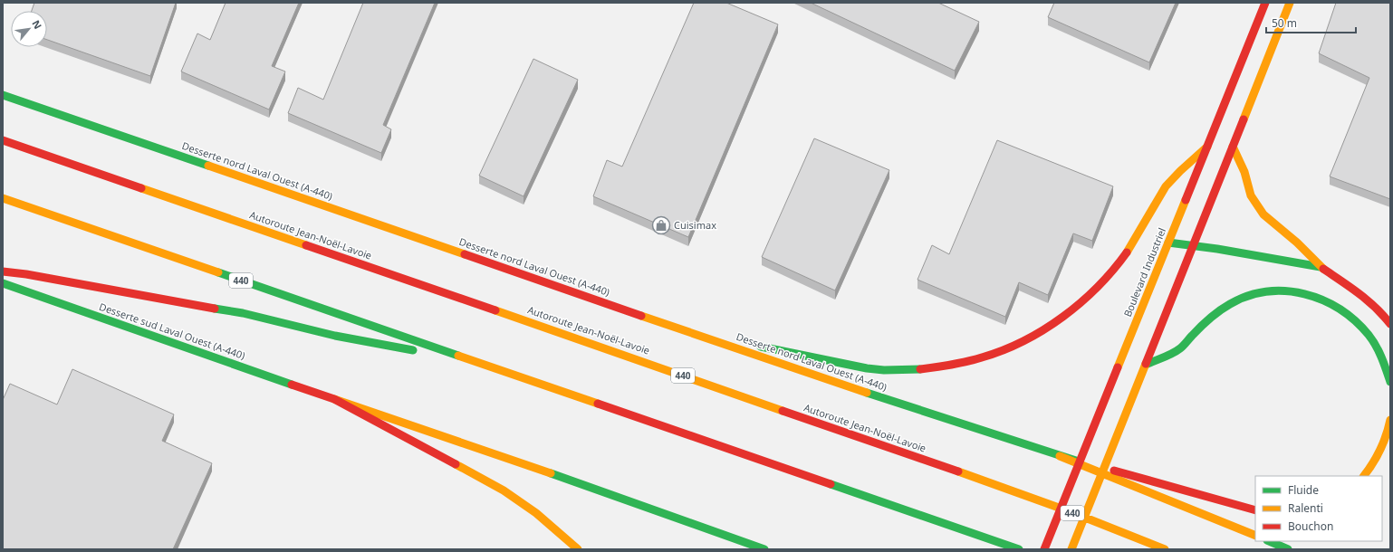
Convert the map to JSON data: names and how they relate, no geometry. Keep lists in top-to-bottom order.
{
  "streets": {
    "main road": [
      "Desserte nord Laval Ouest (A-440)",
      "Autoroute Jean-Noël-Lavoie",
      "Boulevard Industriel",
      "440",
      "Desserte sud Laval Ouest (A-440)"
    ]
  },
  "places": {
    "shop": ["Cuisimax"]
  },
  "legend": ["Fluide", "Ralenti", "Bouchon"],
  "scale_bar": "50 m",
  "north": "top right"
}
